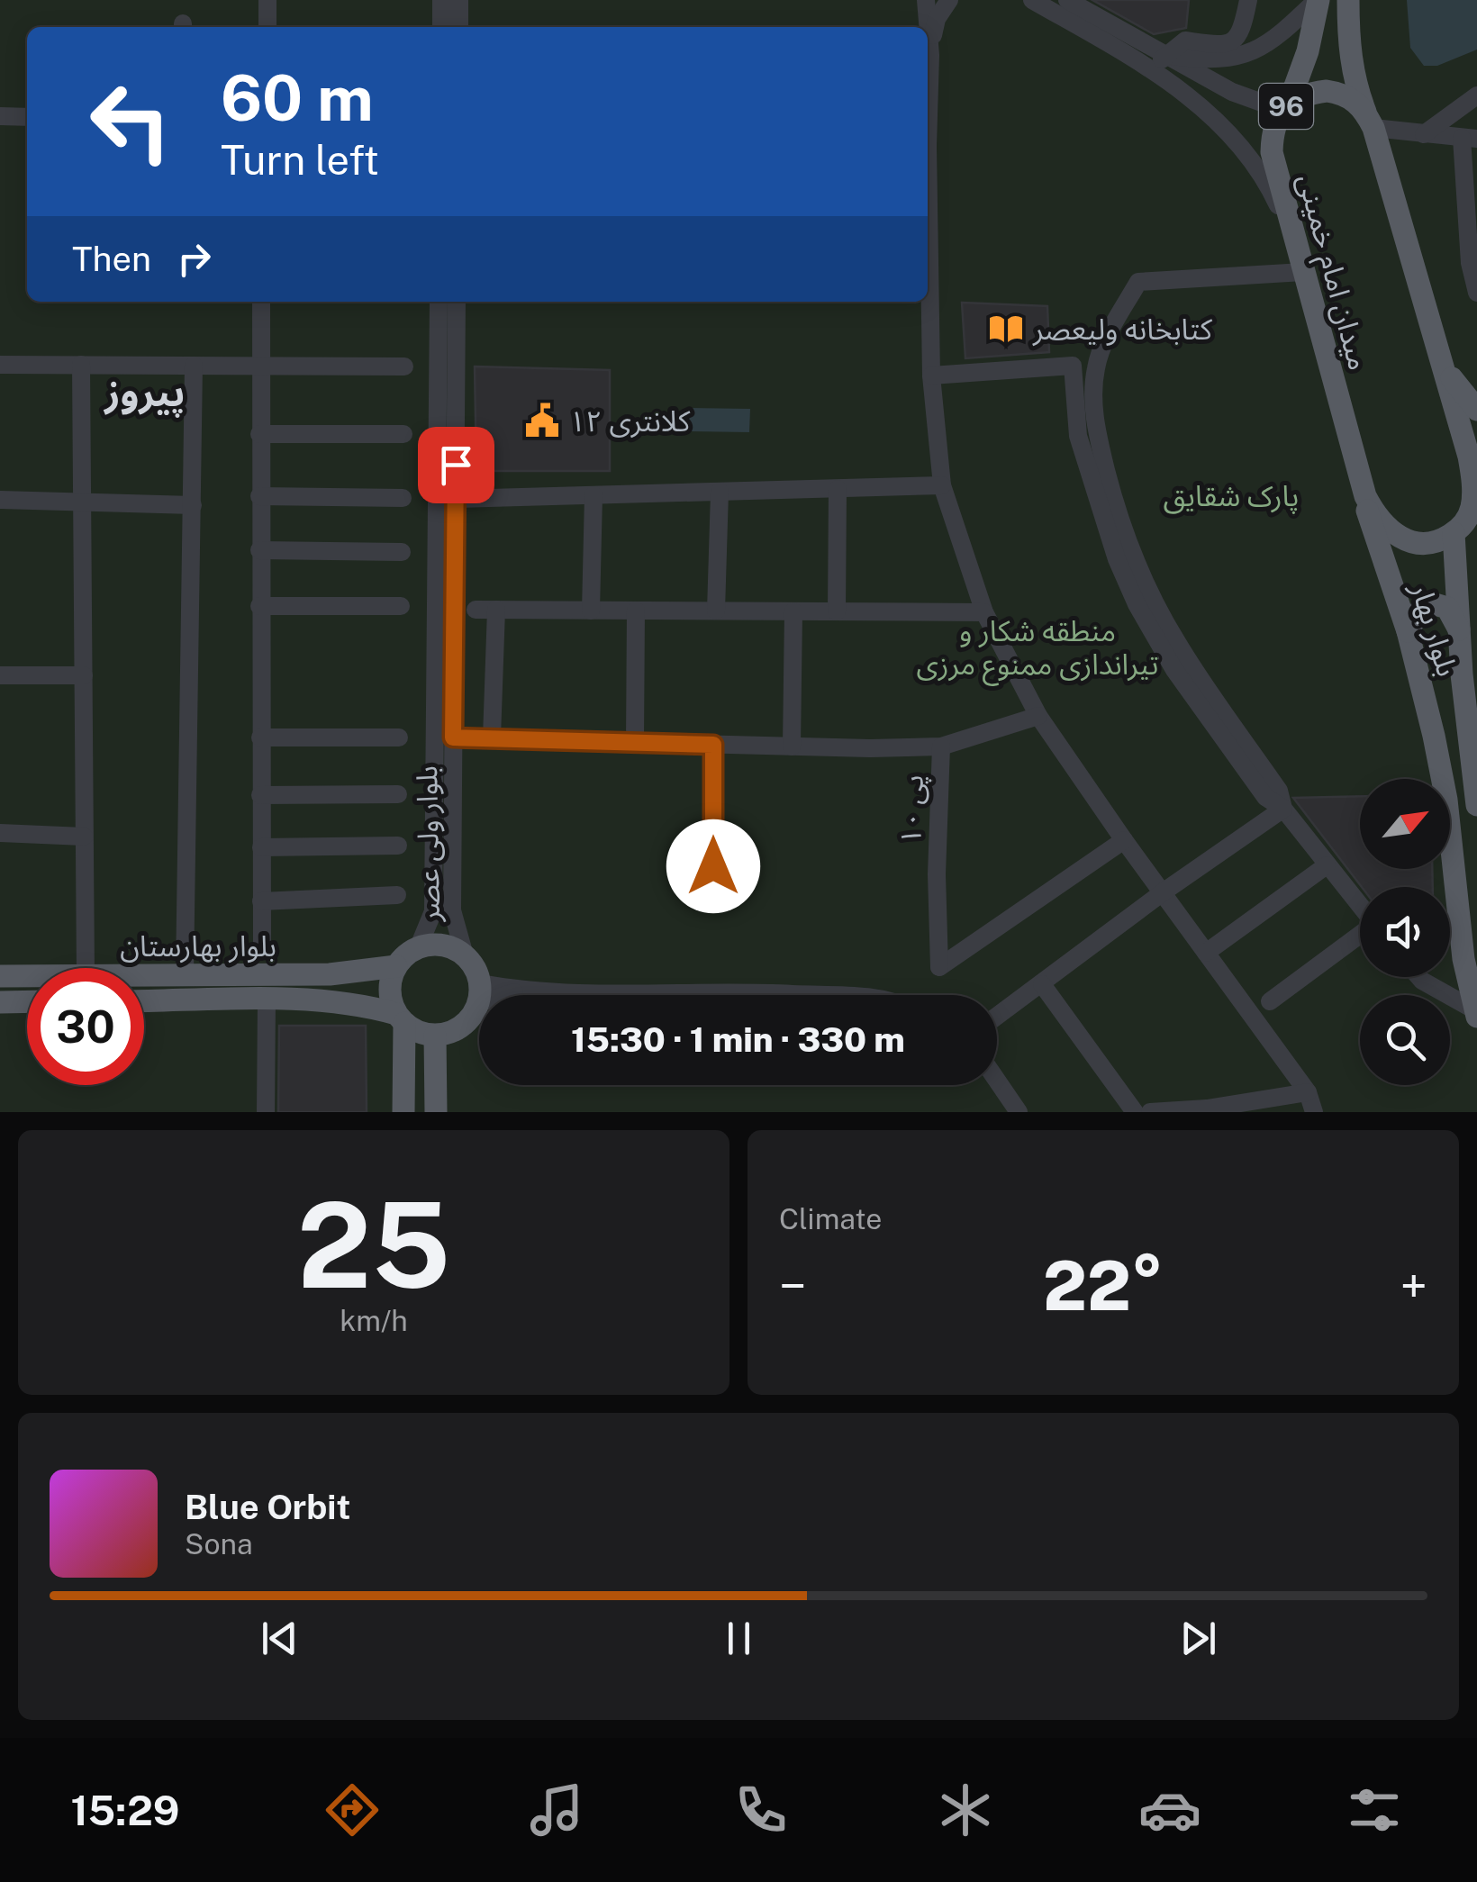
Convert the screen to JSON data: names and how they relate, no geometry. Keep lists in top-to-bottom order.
{
  "streets": {
    "main road": [
      "96",
      "میدان امام خمینی",
      "بلوار بهار",
      "بلوار بهارستان"
    ],
    "street": ["پی ۱۰", "بلوار ولی عصر"]
  },
  "crossings": [
    ["96", "میدان امام خمینی"],
    ["96", "بلوار بهار"],
    ["میدان امام خمینی", "بلوار بهار"],
    ["بلوار ولی عصر", "بلوار بهارستان"]
  ],
  "districts": ["پیروز"],
  "parks": ["پارک شقایق", "منطقه شکار و تیراندازی ممنوع مرزی"],
  "places": {
    "library": ["کتابخانه ولیعصر"],
    "public building": ["کلانتری ۱۲"]
  },
  "north": "top right",
  "page": {
    "turn": ["60 m", "Turn left"],
    "then": "Then",
    "limit": "30",
    "trip": "15:30 · 1 min · 330 m",
    "tile": [
      ["25", "km/h"],
      "Climate"
    ],
    "heat": ["−", "22°", "+"],
    "song": ["Blue Orbit", "Sona"],
    "tabs": "15:29"
  }
}
